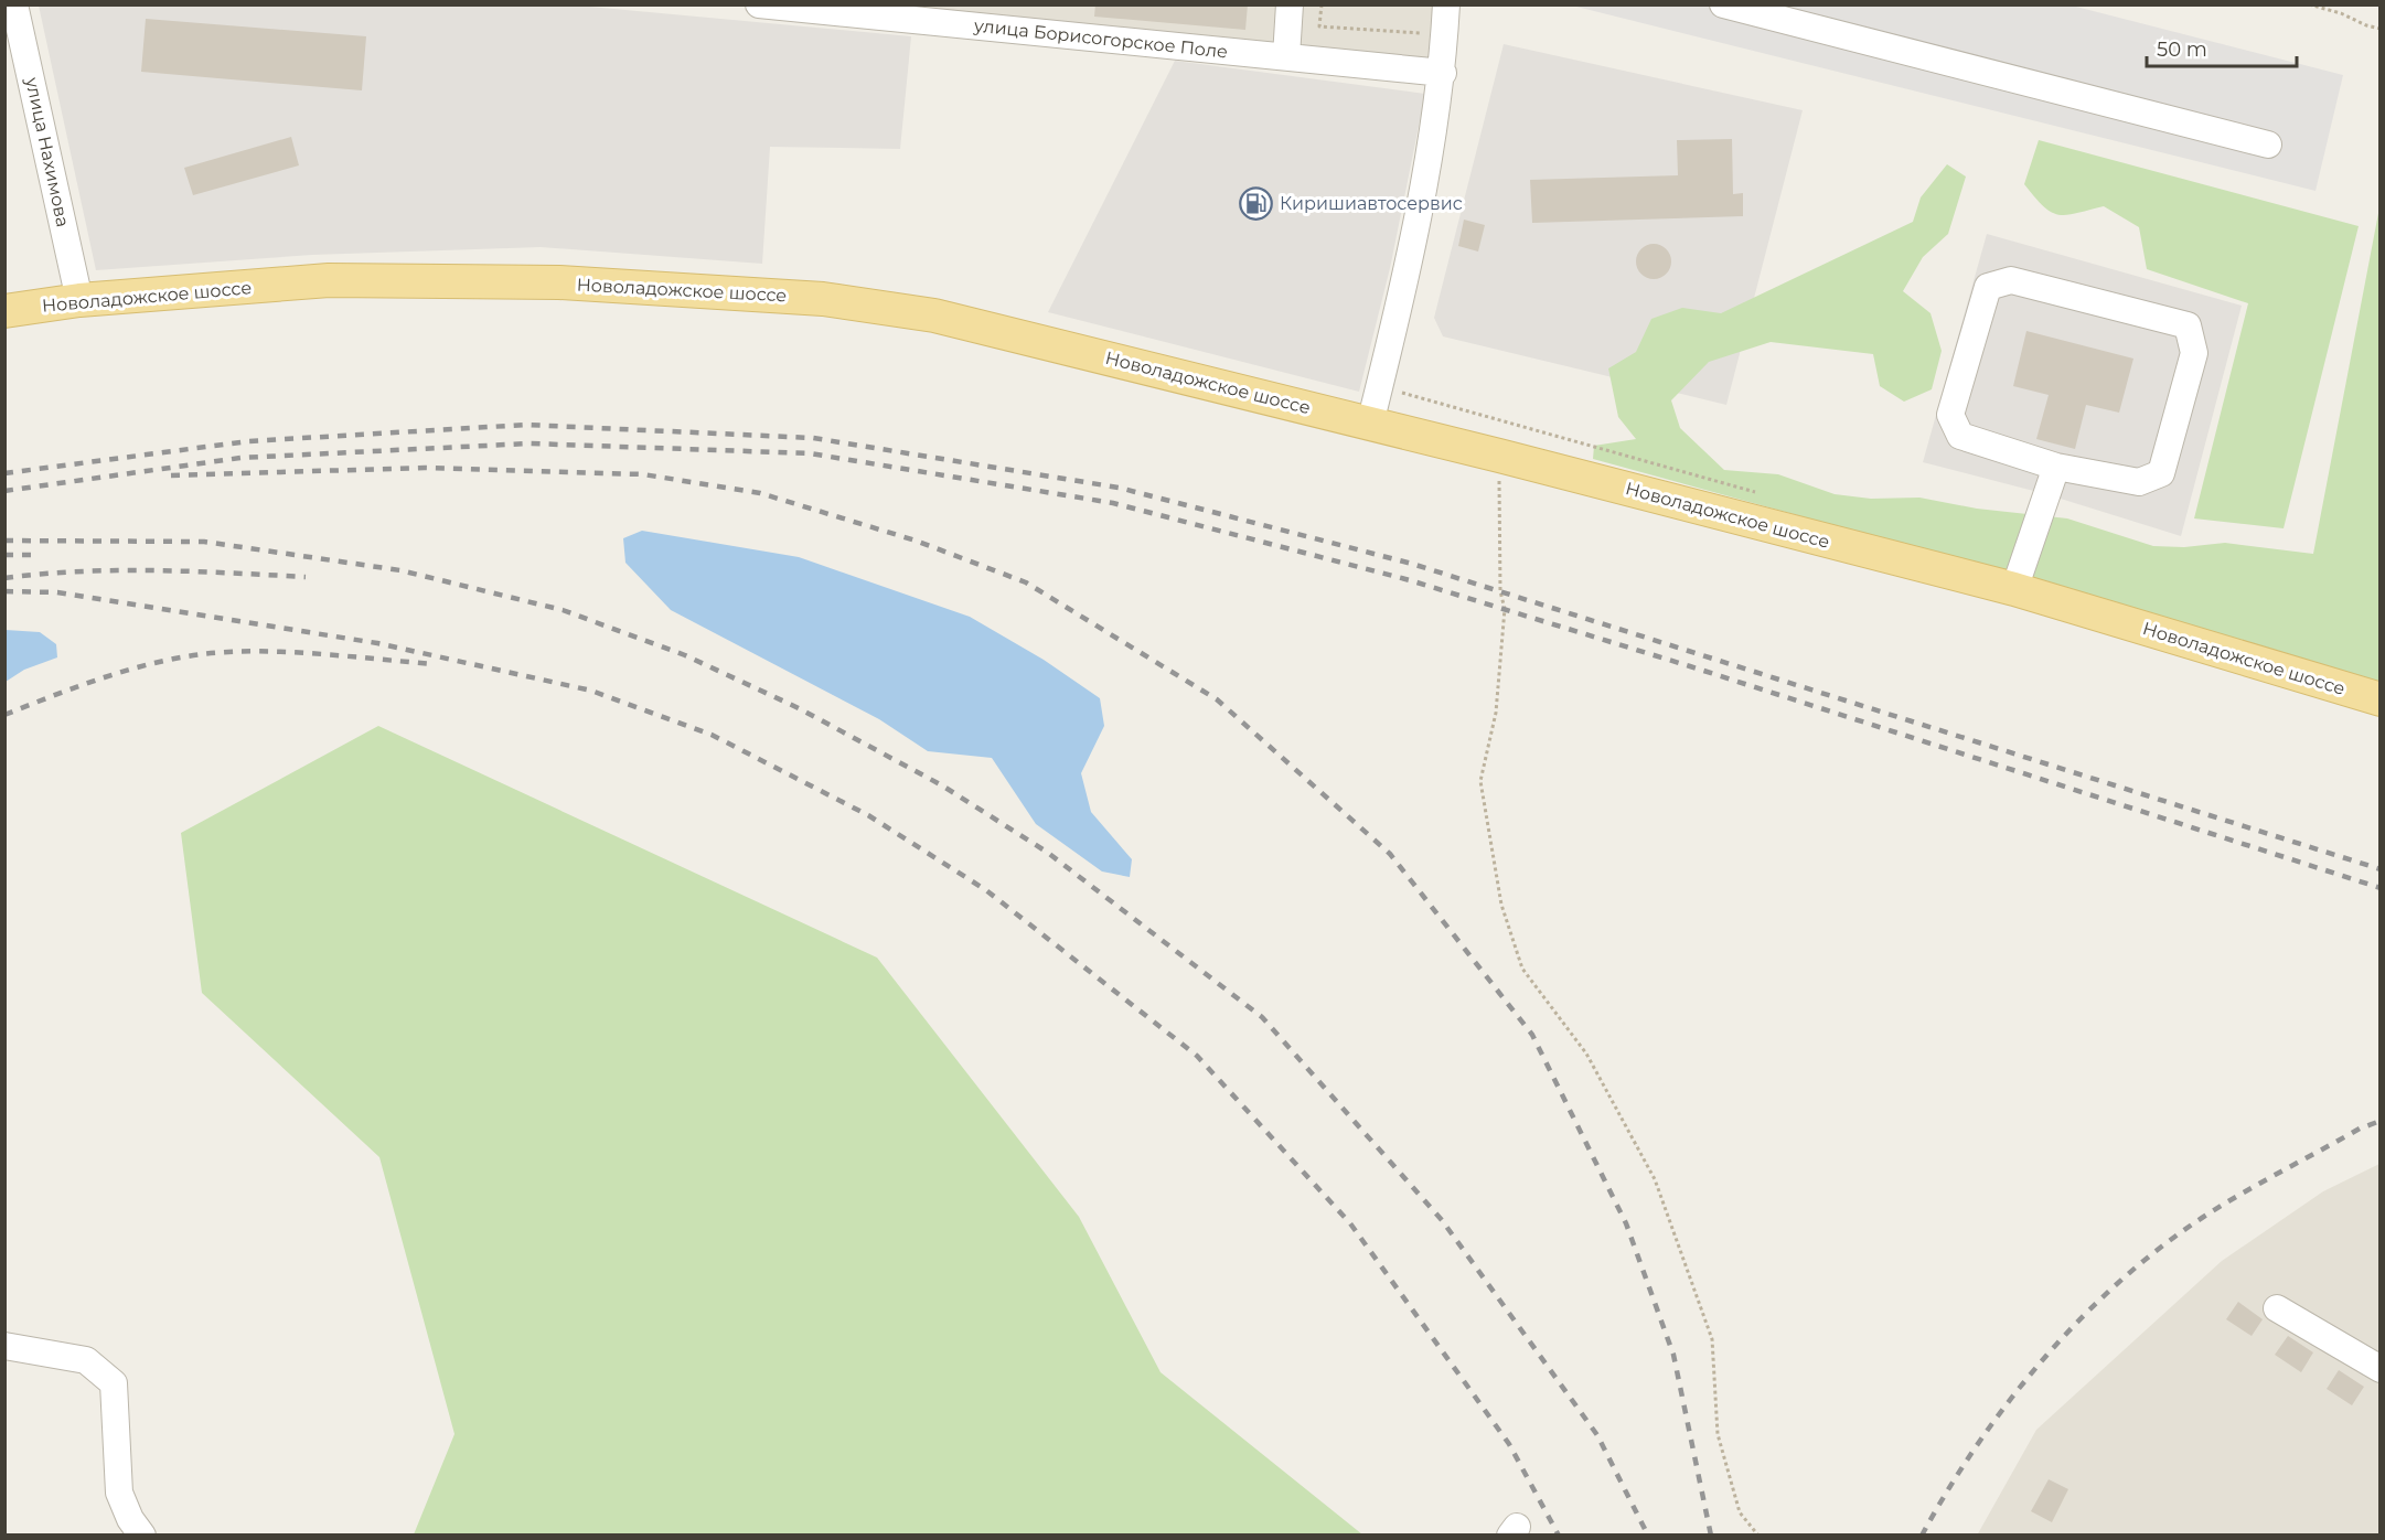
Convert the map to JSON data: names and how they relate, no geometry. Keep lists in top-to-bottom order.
{
  "streets": {
    "main road": ["Новоладожское шоссе"],
    "street": ["улица Борисогорское Поле", "улица Нахимова"]
  },
  "crossings": [
    ["улица Нахимова", "Новоладожское шоссе"]
  ],
  "places": {
    "fuel station": ["Киришиавтосервис"]
  },
  "scale_bar": "50 m"
}
